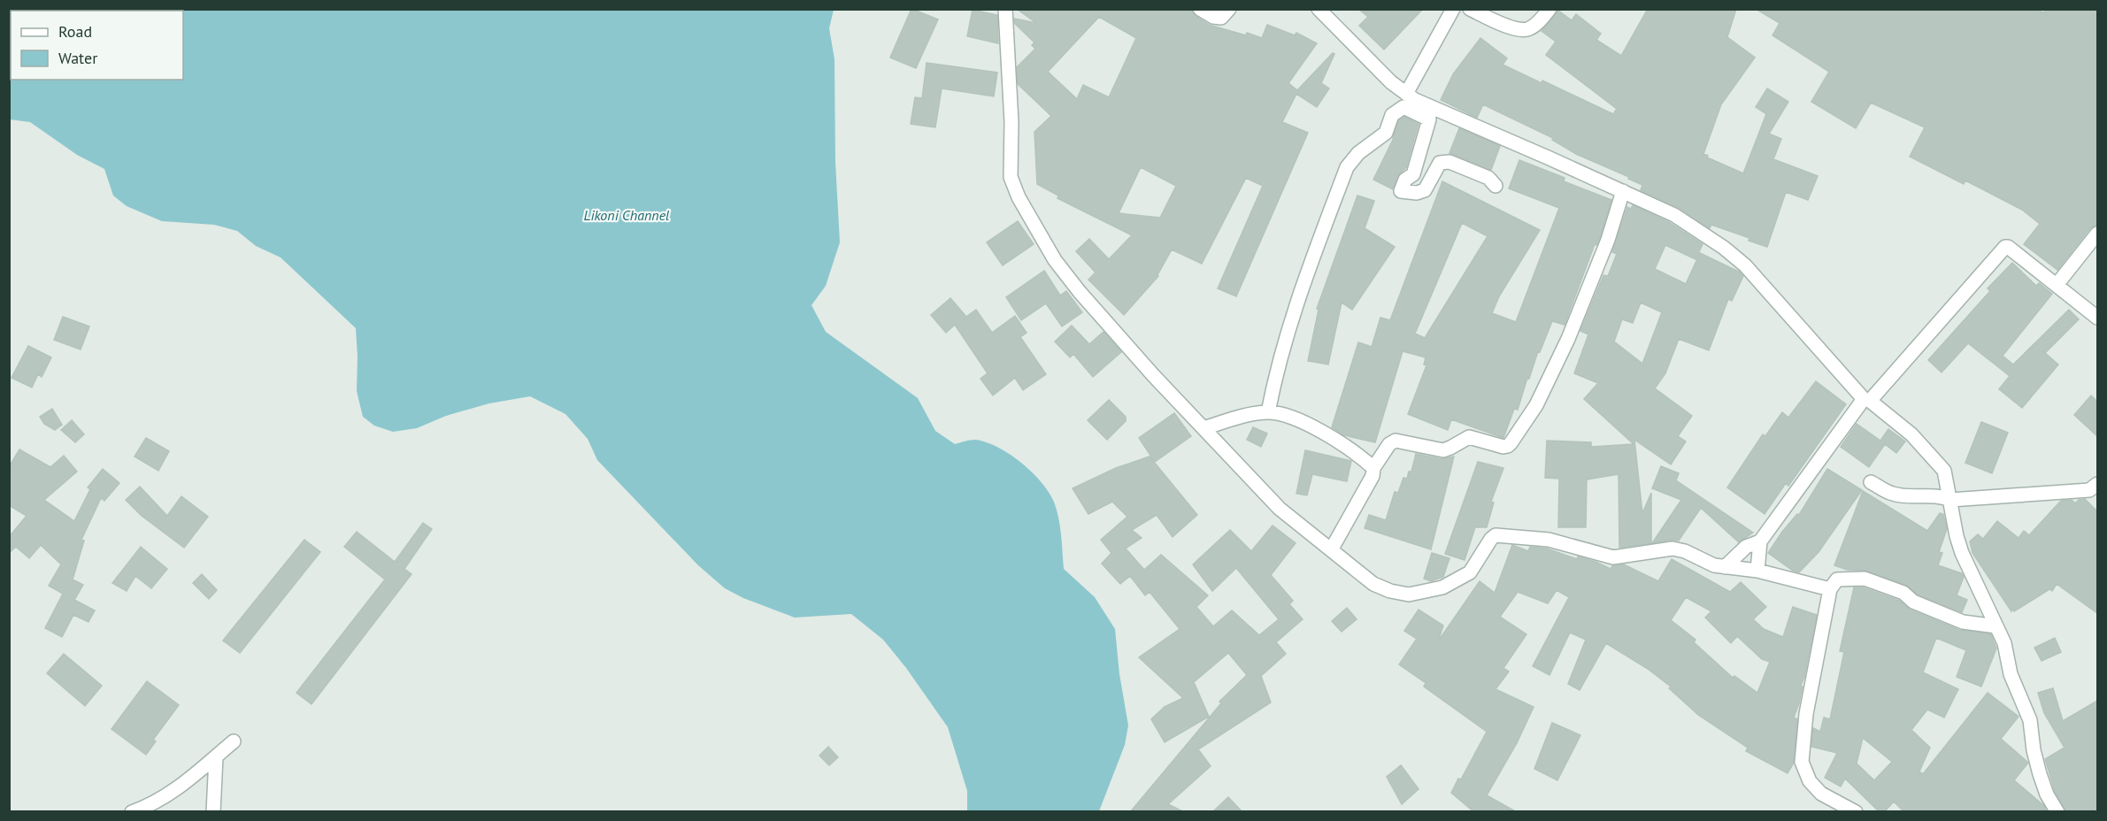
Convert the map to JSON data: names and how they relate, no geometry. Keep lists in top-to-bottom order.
{
  "water": ["Likoni Channel"],
  "legend": ["Road", "Water"]
}
